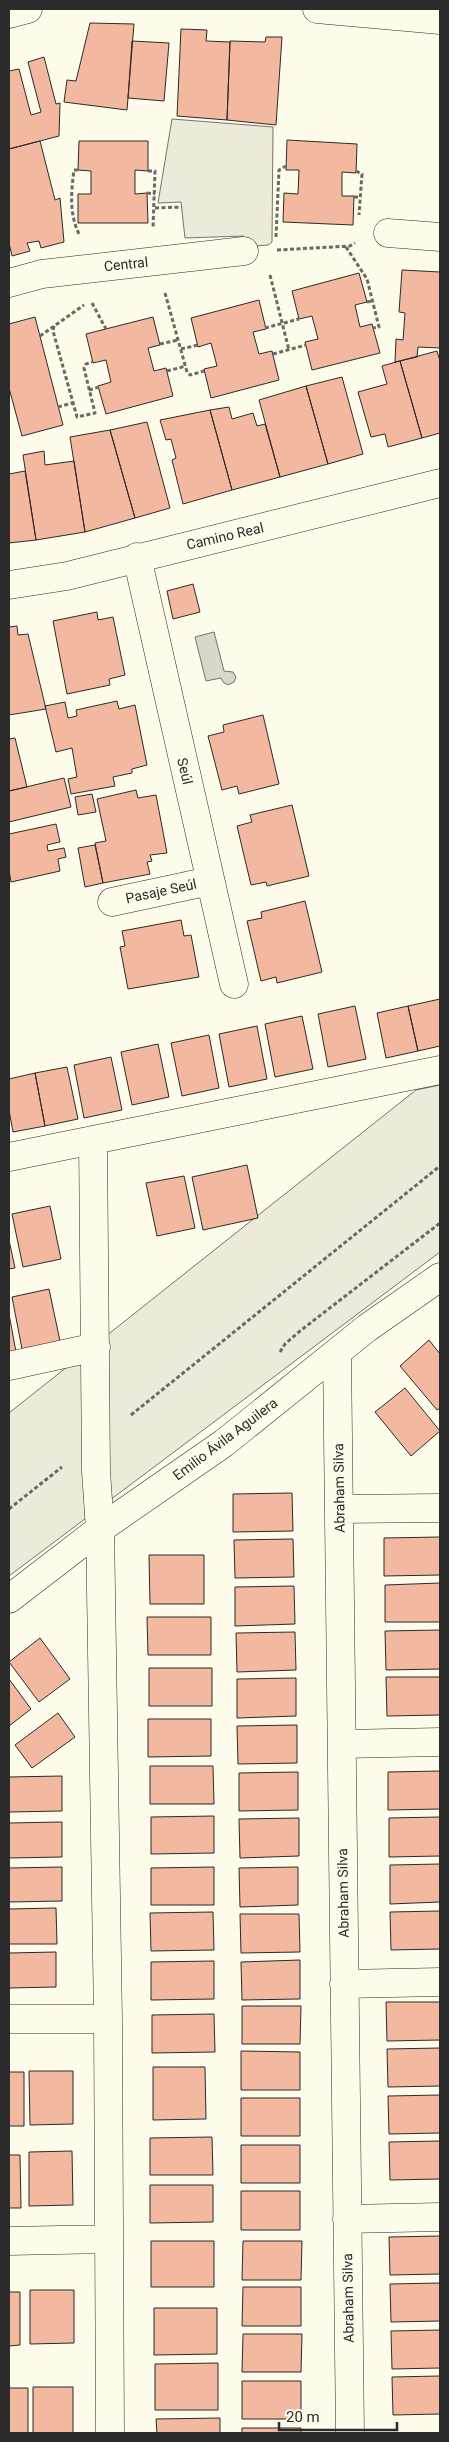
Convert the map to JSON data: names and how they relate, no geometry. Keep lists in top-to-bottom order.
{
  "streets": {
    "street": [
      "Central",
      "Camino Real",
      "Seúl",
      "Pasaje Seúl",
      "Emilio Ávila Aguilera",
      "Abraham Silva"
    ]
  },
  "crossings": [
    ["Camino Real", "Seúl"],
    ["Seúl", "Pasaje Seúl"],
    ["Emilio Ávila Aguilera", "Abraham Silva"]
  ],
  "scale_bar": "20 m"
}
